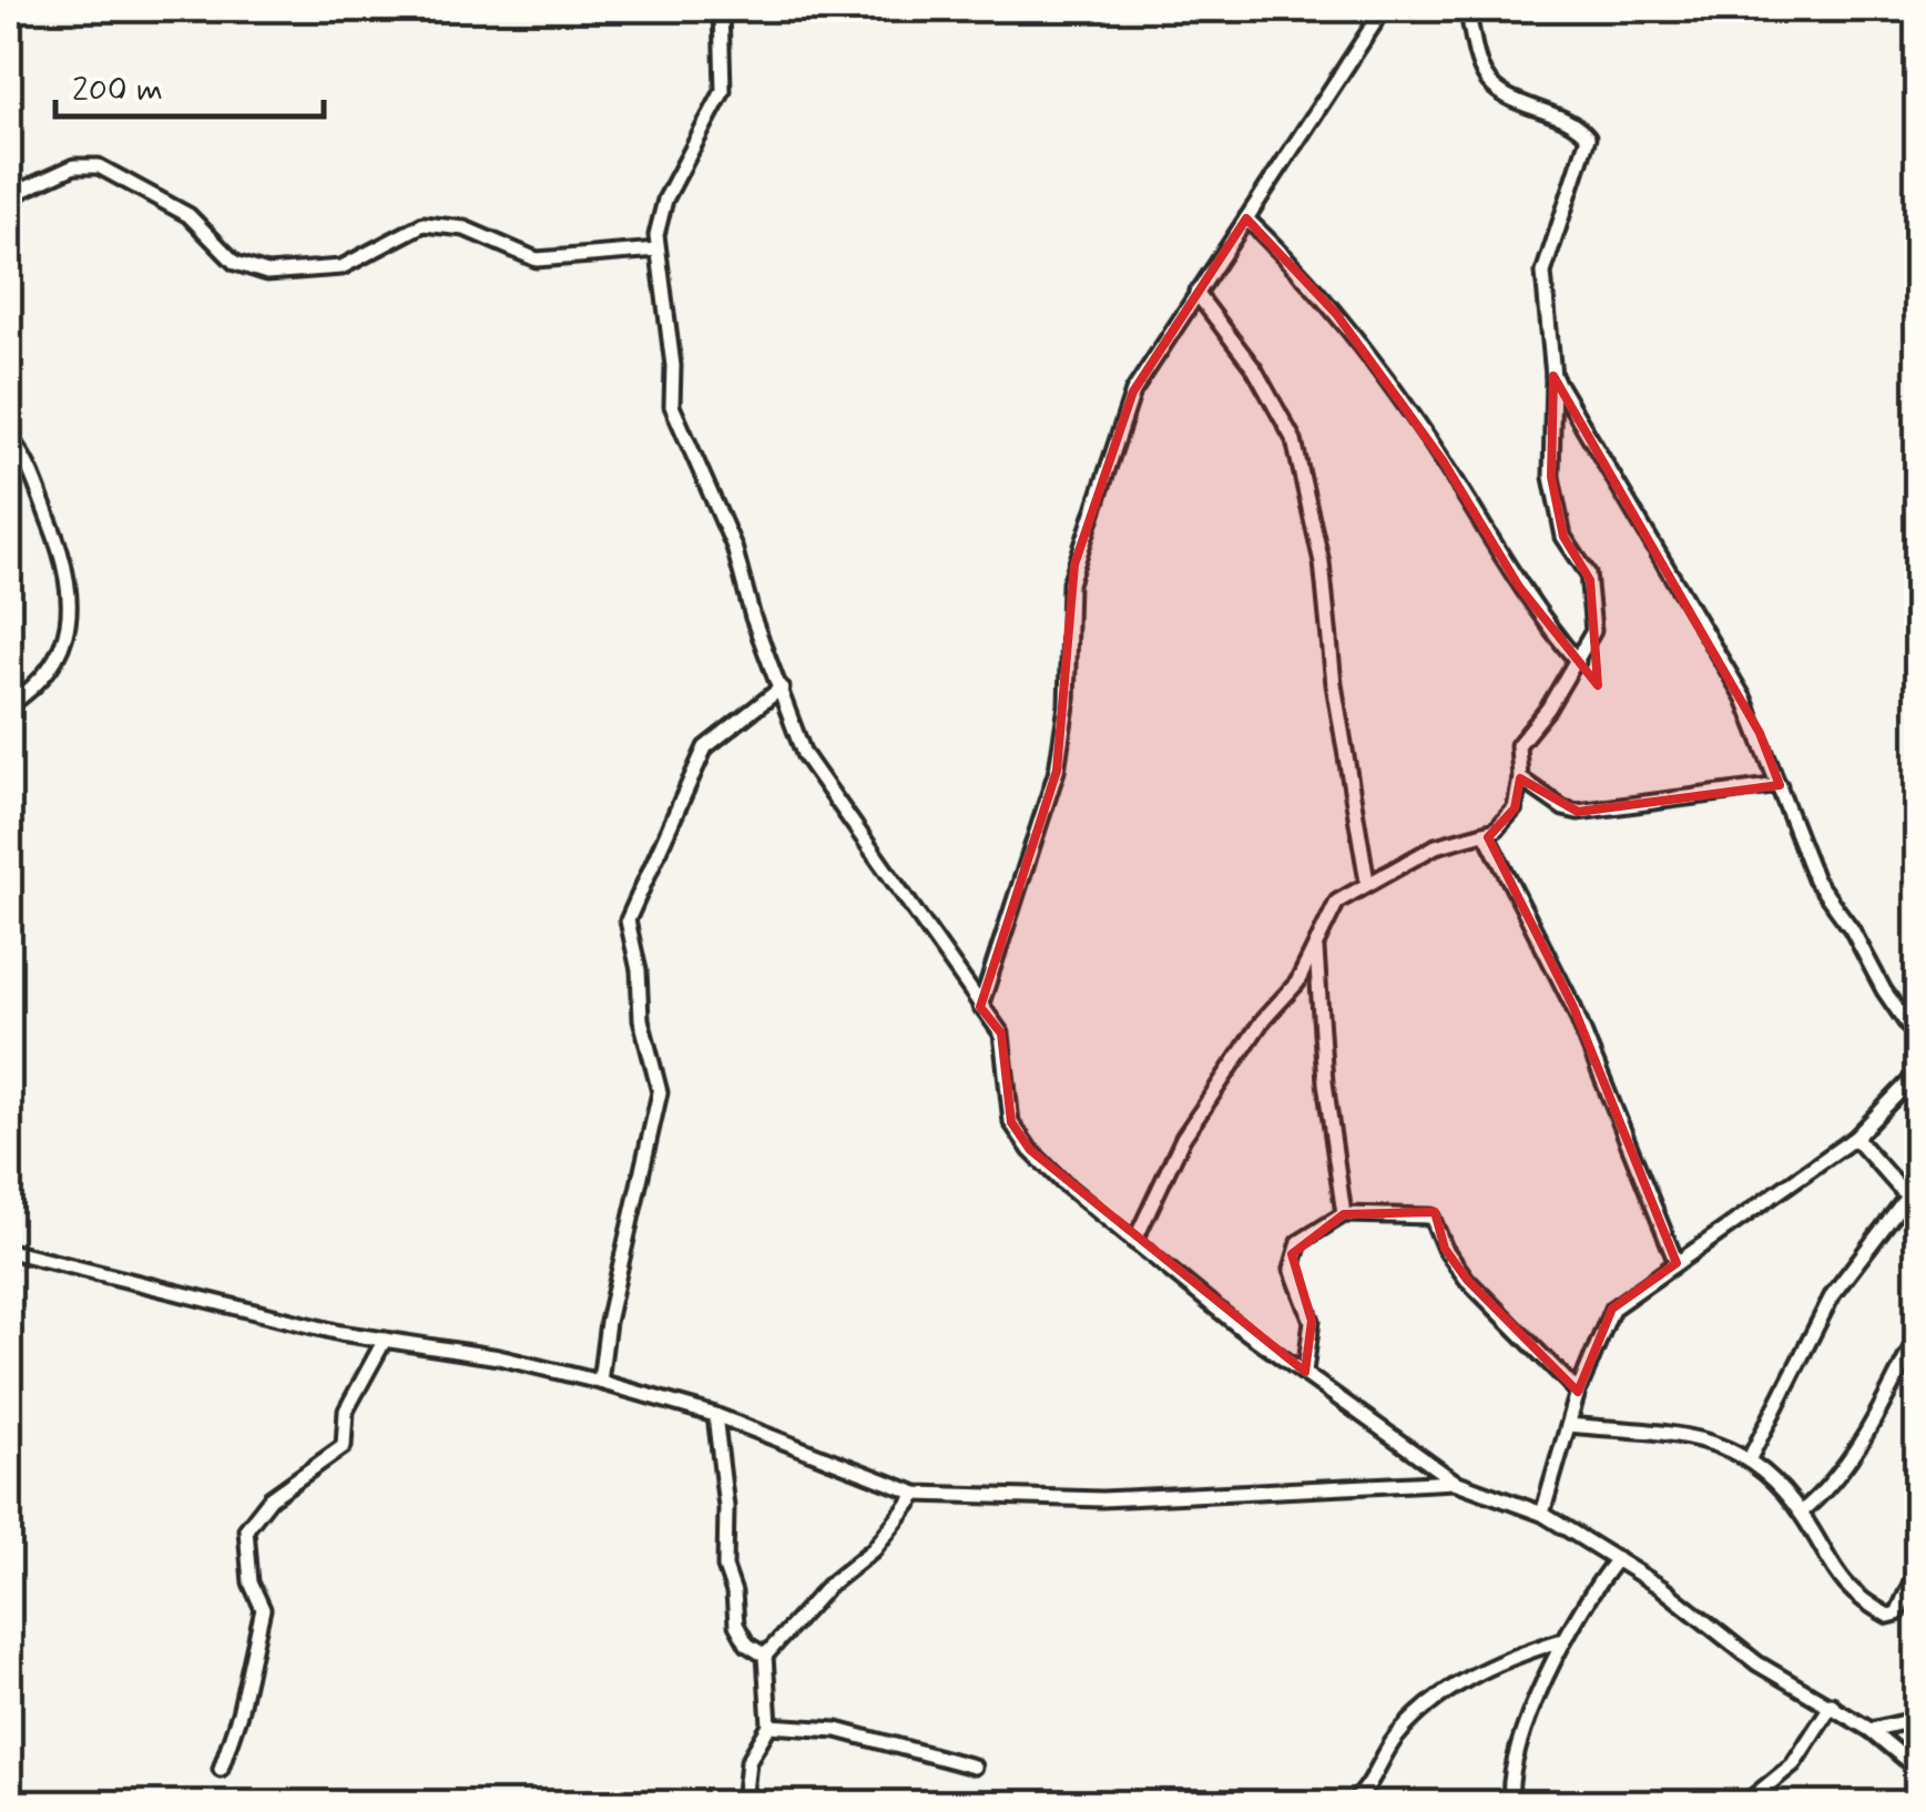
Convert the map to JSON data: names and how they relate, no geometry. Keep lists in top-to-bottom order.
{
  "scale_bar": "200 m"
}
